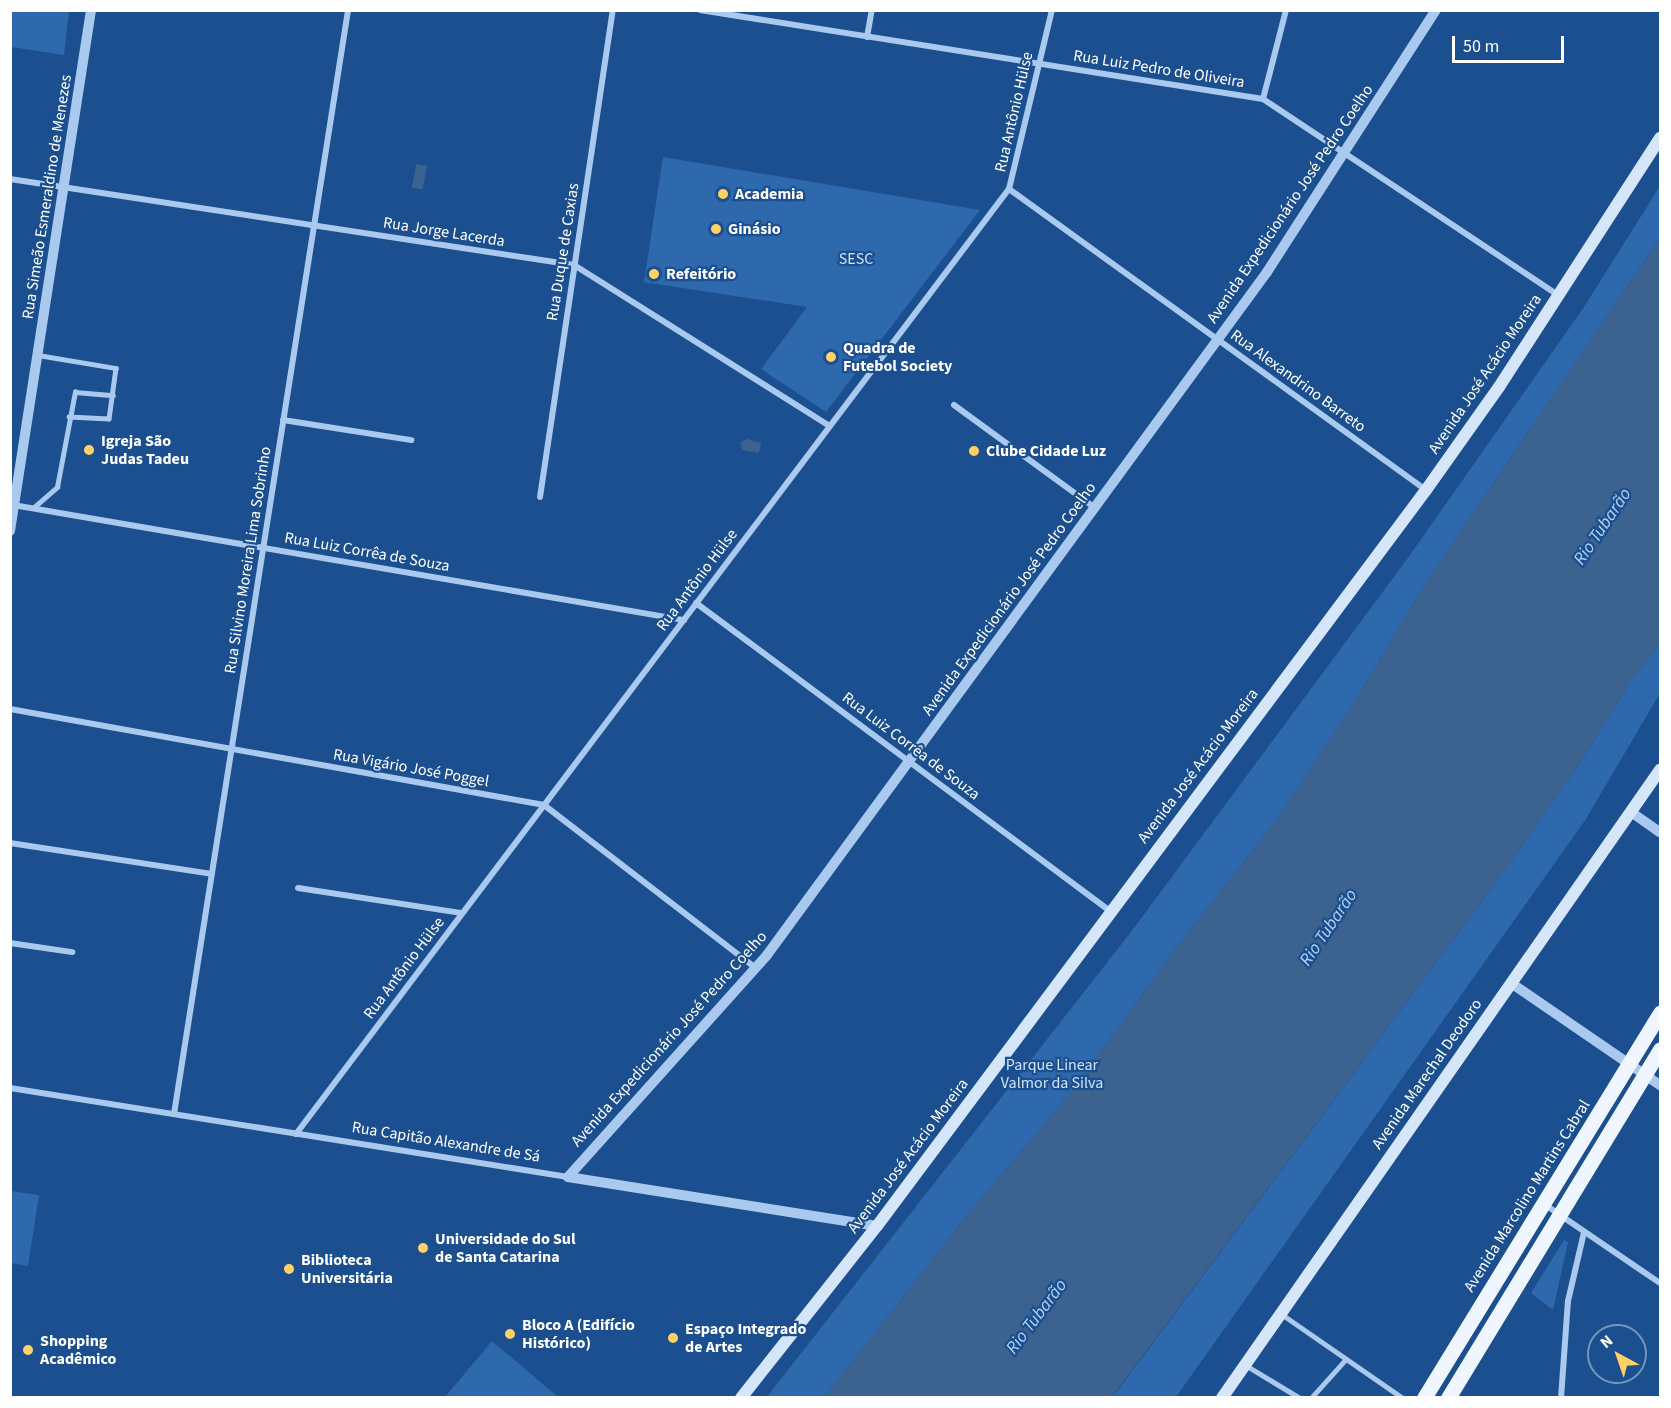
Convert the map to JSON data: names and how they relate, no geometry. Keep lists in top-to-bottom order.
{
  "streets": {
    "main road": ["Avenida José Acácio Moreira", "Avenida Marechal Deodoro", "Avenida Marcolino Martins Cabral"],
    "street": [
      "Rua Luiz Pedro de Oliveira",
      "Rua Antônio Hülse",
      "Rua Simeão Esmeraldino de Menezes",
      "Avenida Expedicionário José Pedro Coelho",
      "Rua Jorge Lacerda",
      "Rua Duque de Caxias",
      "Rua Alexandrino Barreto",
      "Rua Luiz Corrêa de Souza",
      "Rua Silvino Moreira Lima Sobrinho",
      "Rua Vigário José Poggel",
      "Rua Capitão Alexandre de Sá"
    ]
  },
  "crossings": [
    ["Rua Luiz Pedro de Oliveira", "Rua Antônio Hülse"],
    ["Rua Luiz Pedro de Oliveira", "Avenida Expedicionário José Pedro Coelho"],
    ["Rua Luiz Pedro de Oliveira", "Avenida José Acácio Moreira"],
    ["Rua Antônio Hülse", "Rua Jorge Lacerda"],
    ["Rua Antônio Hülse", "Rua Alexandrino Barreto"],
    ["Rua Antônio Hülse", "Rua Luiz Corrêa de Souza"],
    ["Rua Antônio Hülse", "Rua Vigário José Poggel"],
    ["Rua Antônio Hülse", "Rua Capitão Alexandre de Sá"],
    ["Rua Simeão Esmeraldino de Menezes", "Rua Jorge Lacerda"],
    ["Rua Simeão Esmeraldino de Menezes", "Rua Luiz Corrêa de Souza"],
    ["Avenida Expedicionário José Pedro Coelho", "Rua Alexandrino Barreto"],
    ["Avenida Expedicionário José Pedro Coelho", "Rua Luiz Corrêa de Souza"],
    ["Avenida Expedicionário José Pedro Coelho", "Rua Vigário José Poggel"],
    ["Avenida Expedicionário José Pedro Coelho", "Rua Capitão Alexandre de Sá"],
    ["Rua Jorge Lacerda", "Rua Duque de Caxias"],
    ["Rua Jorge Lacerda", "Rua Silvino Moreira Lima Sobrinho"],
    ["Avenida José Acácio Moreira", "Rua Alexandrino Barreto"],
    ["Avenida José Acácio Moreira", "Rua Luiz Corrêa de Souza"],
    ["Avenida José Acácio Moreira", "Rua Capitão Alexandre de Sá"],
    ["Rua Luiz Corrêa de Souza", "Rua Silvino Moreira Lima Sobrinho"],
    ["Rua Silvino Moreira Lima Sobrinho", "Rua Vigário José Poggel"],
    ["Rua Silvino Moreira Lima Sobrinho", "Rua Capitão Alexandre de Sá"]
  ],
  "water": ["Rio Tubarão"],
  "parks": ["SESC", "Parque Linear Valmor da Silva"],
  "places": [
    "Academia",
    "Ginásio",
    "Refeitório",
    "Quadra de Futebol Society",
    "Igreja São Judas Tadeu",
    "Clube Cidade Luz",
    "Universidade do Sul de Santa Catarina",
    "Biblioteca Universitária",
    "Bloco A (Edifício Histórico)",
    "Espaço Integrado de Artes",
    "Shopping Acadêmico"
  ],
  "scale_bar": "50 m",
  "north": "top left"
}
